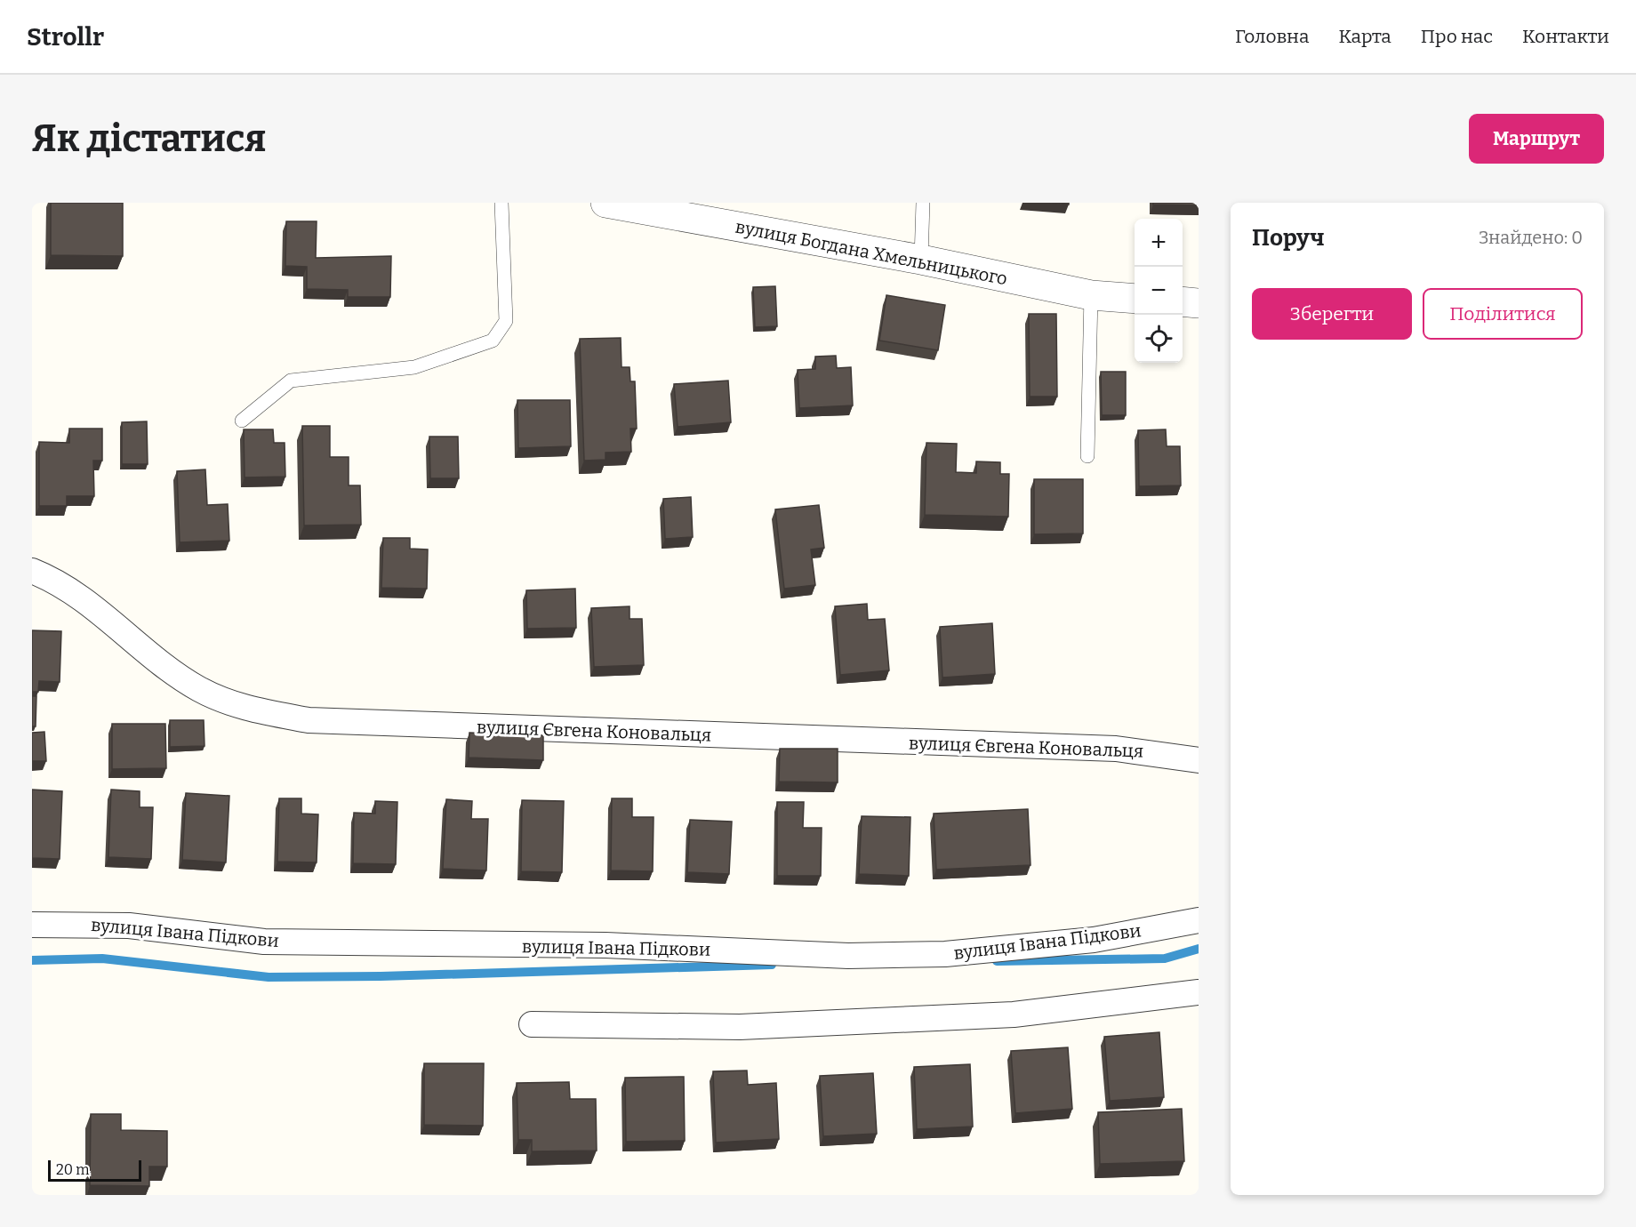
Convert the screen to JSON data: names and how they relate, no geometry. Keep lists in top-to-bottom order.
{
  "streets": {
    "street": ["вулиця Богдана Хмельницького", "вулиця Євгена Коновальця", "вулиця Івана Підкови"]
  },
  "scale_bar": "20 m",
  "page": {
    "header": "Strollr",
    "nav": [
      "Головна",
      "Карта",
      "Про нас",
      "Контакти"
    ],
    "buttons": [
      "Маршрут",
      ["Зберегти", "Поділитися"]
    ],
    "title": "Як дістатися",
    "heading": ["Поруч", "Знайдено: 0"],
    "map_buttons": ["+", "−"],
    "scale": "20 m"
  }
}
